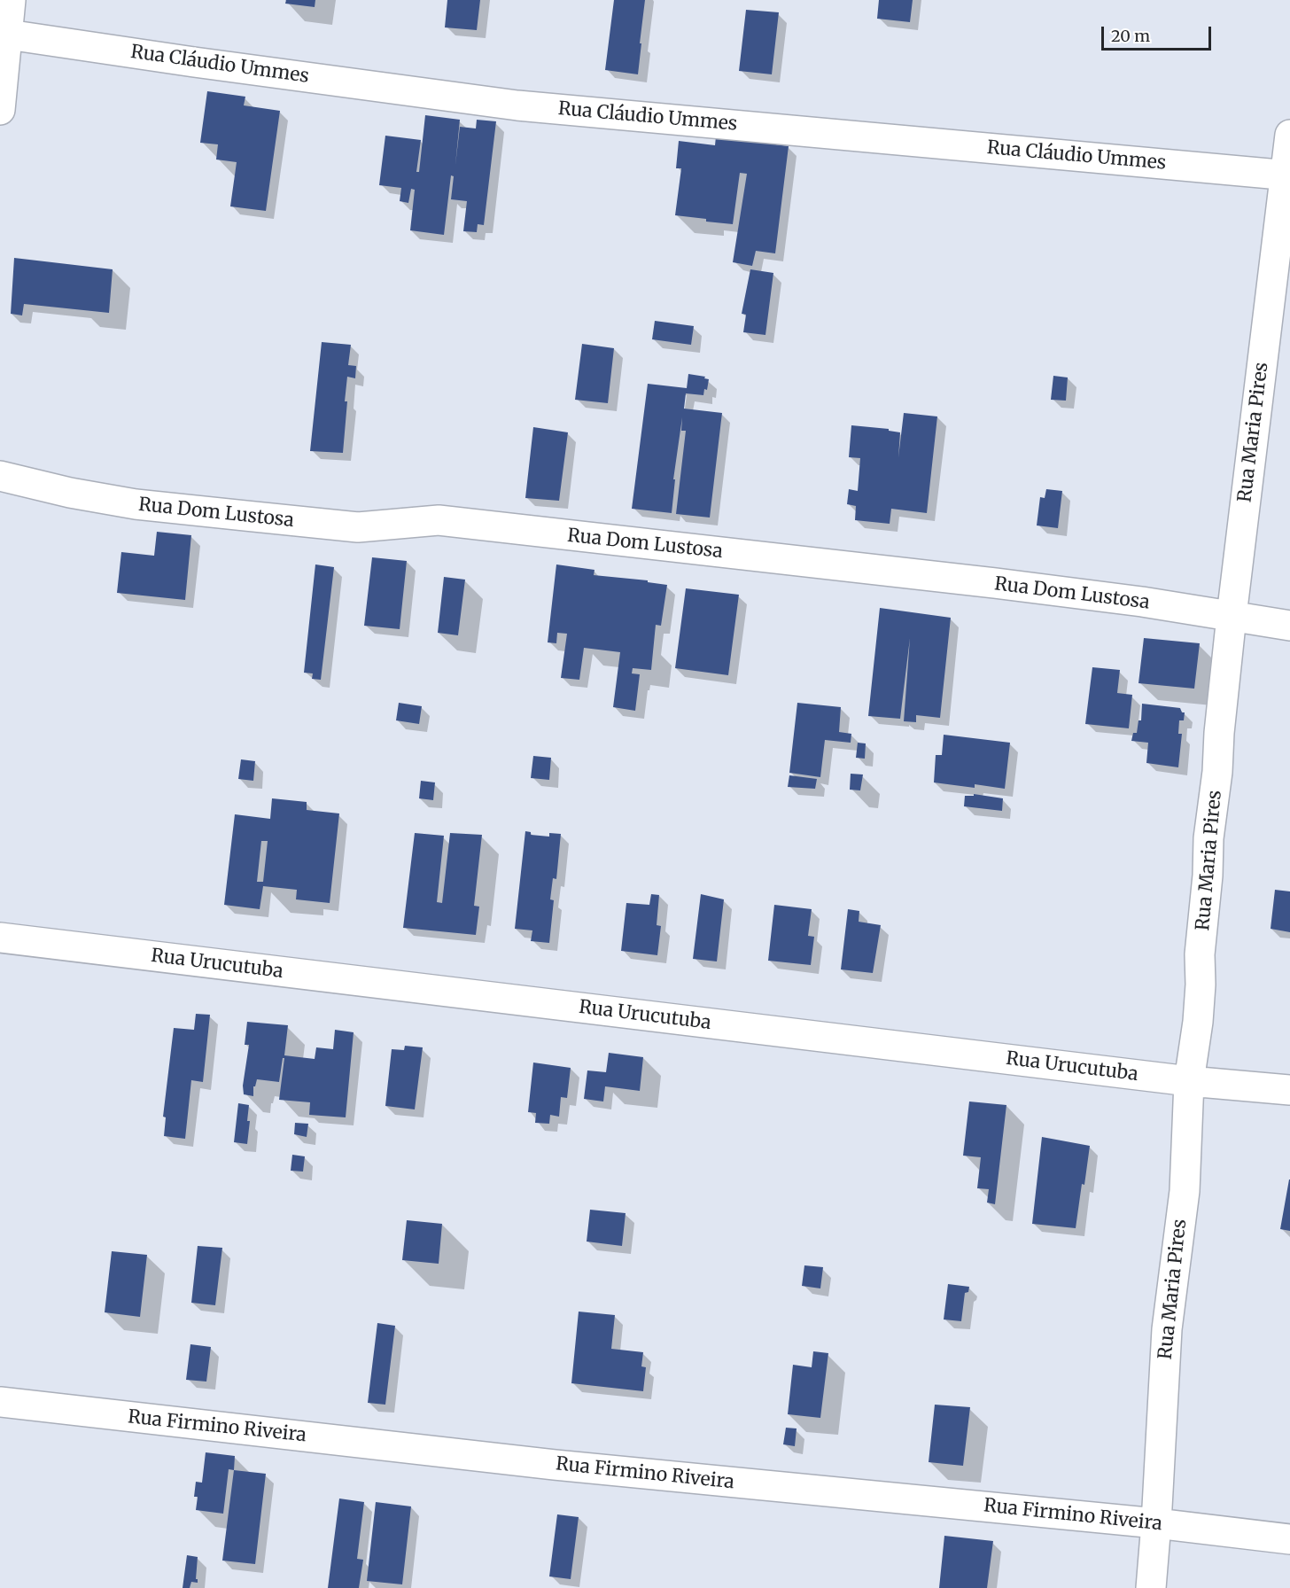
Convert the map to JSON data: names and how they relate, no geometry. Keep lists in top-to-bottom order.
{
  "streets": {
    "street": [
      "Rua Cláudio Ummes",
      "Rua Maria Pires",
      "Rua Dom Lustosa",
      "Rua Urucutuba",
      "Rua Firmino Riveira"
    ]
  },
  "crossings": [
    ["Rua Cláudio Ummes", "Rua Maria Pires"],
    ["Rua Maria Pires", "Rua Dom Lustosa"],
    ["Rua Maria Pires", "Rua Urucutuba"],
    ["Rua Maria Pires", "Rua Firmino Riveira"]
  ],
  "scale_bar": "20 m"
}
